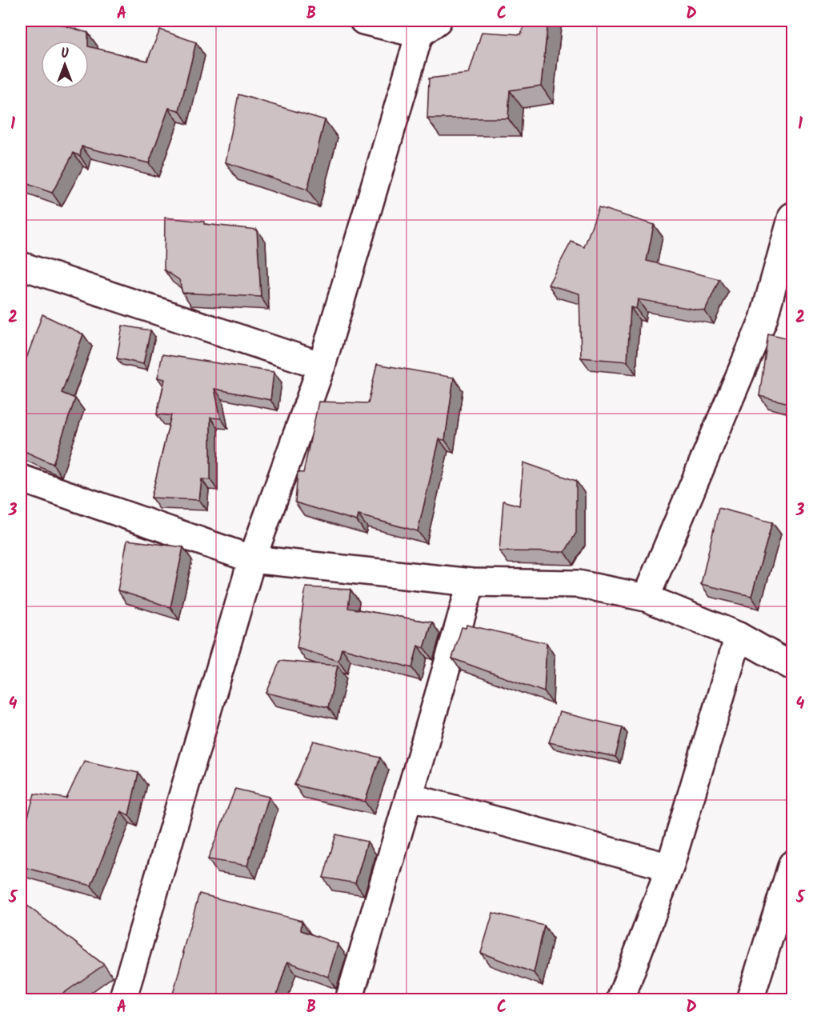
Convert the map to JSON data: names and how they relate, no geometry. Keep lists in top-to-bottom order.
{
  "north": "top",
  "grid": {
    "columns": [
      "A",
      "B",
      "C",
      "D"
    ],
    "rows": [
      "1",
      "2",
      "3",
      "4",
      "5"
    ]
  }
}
